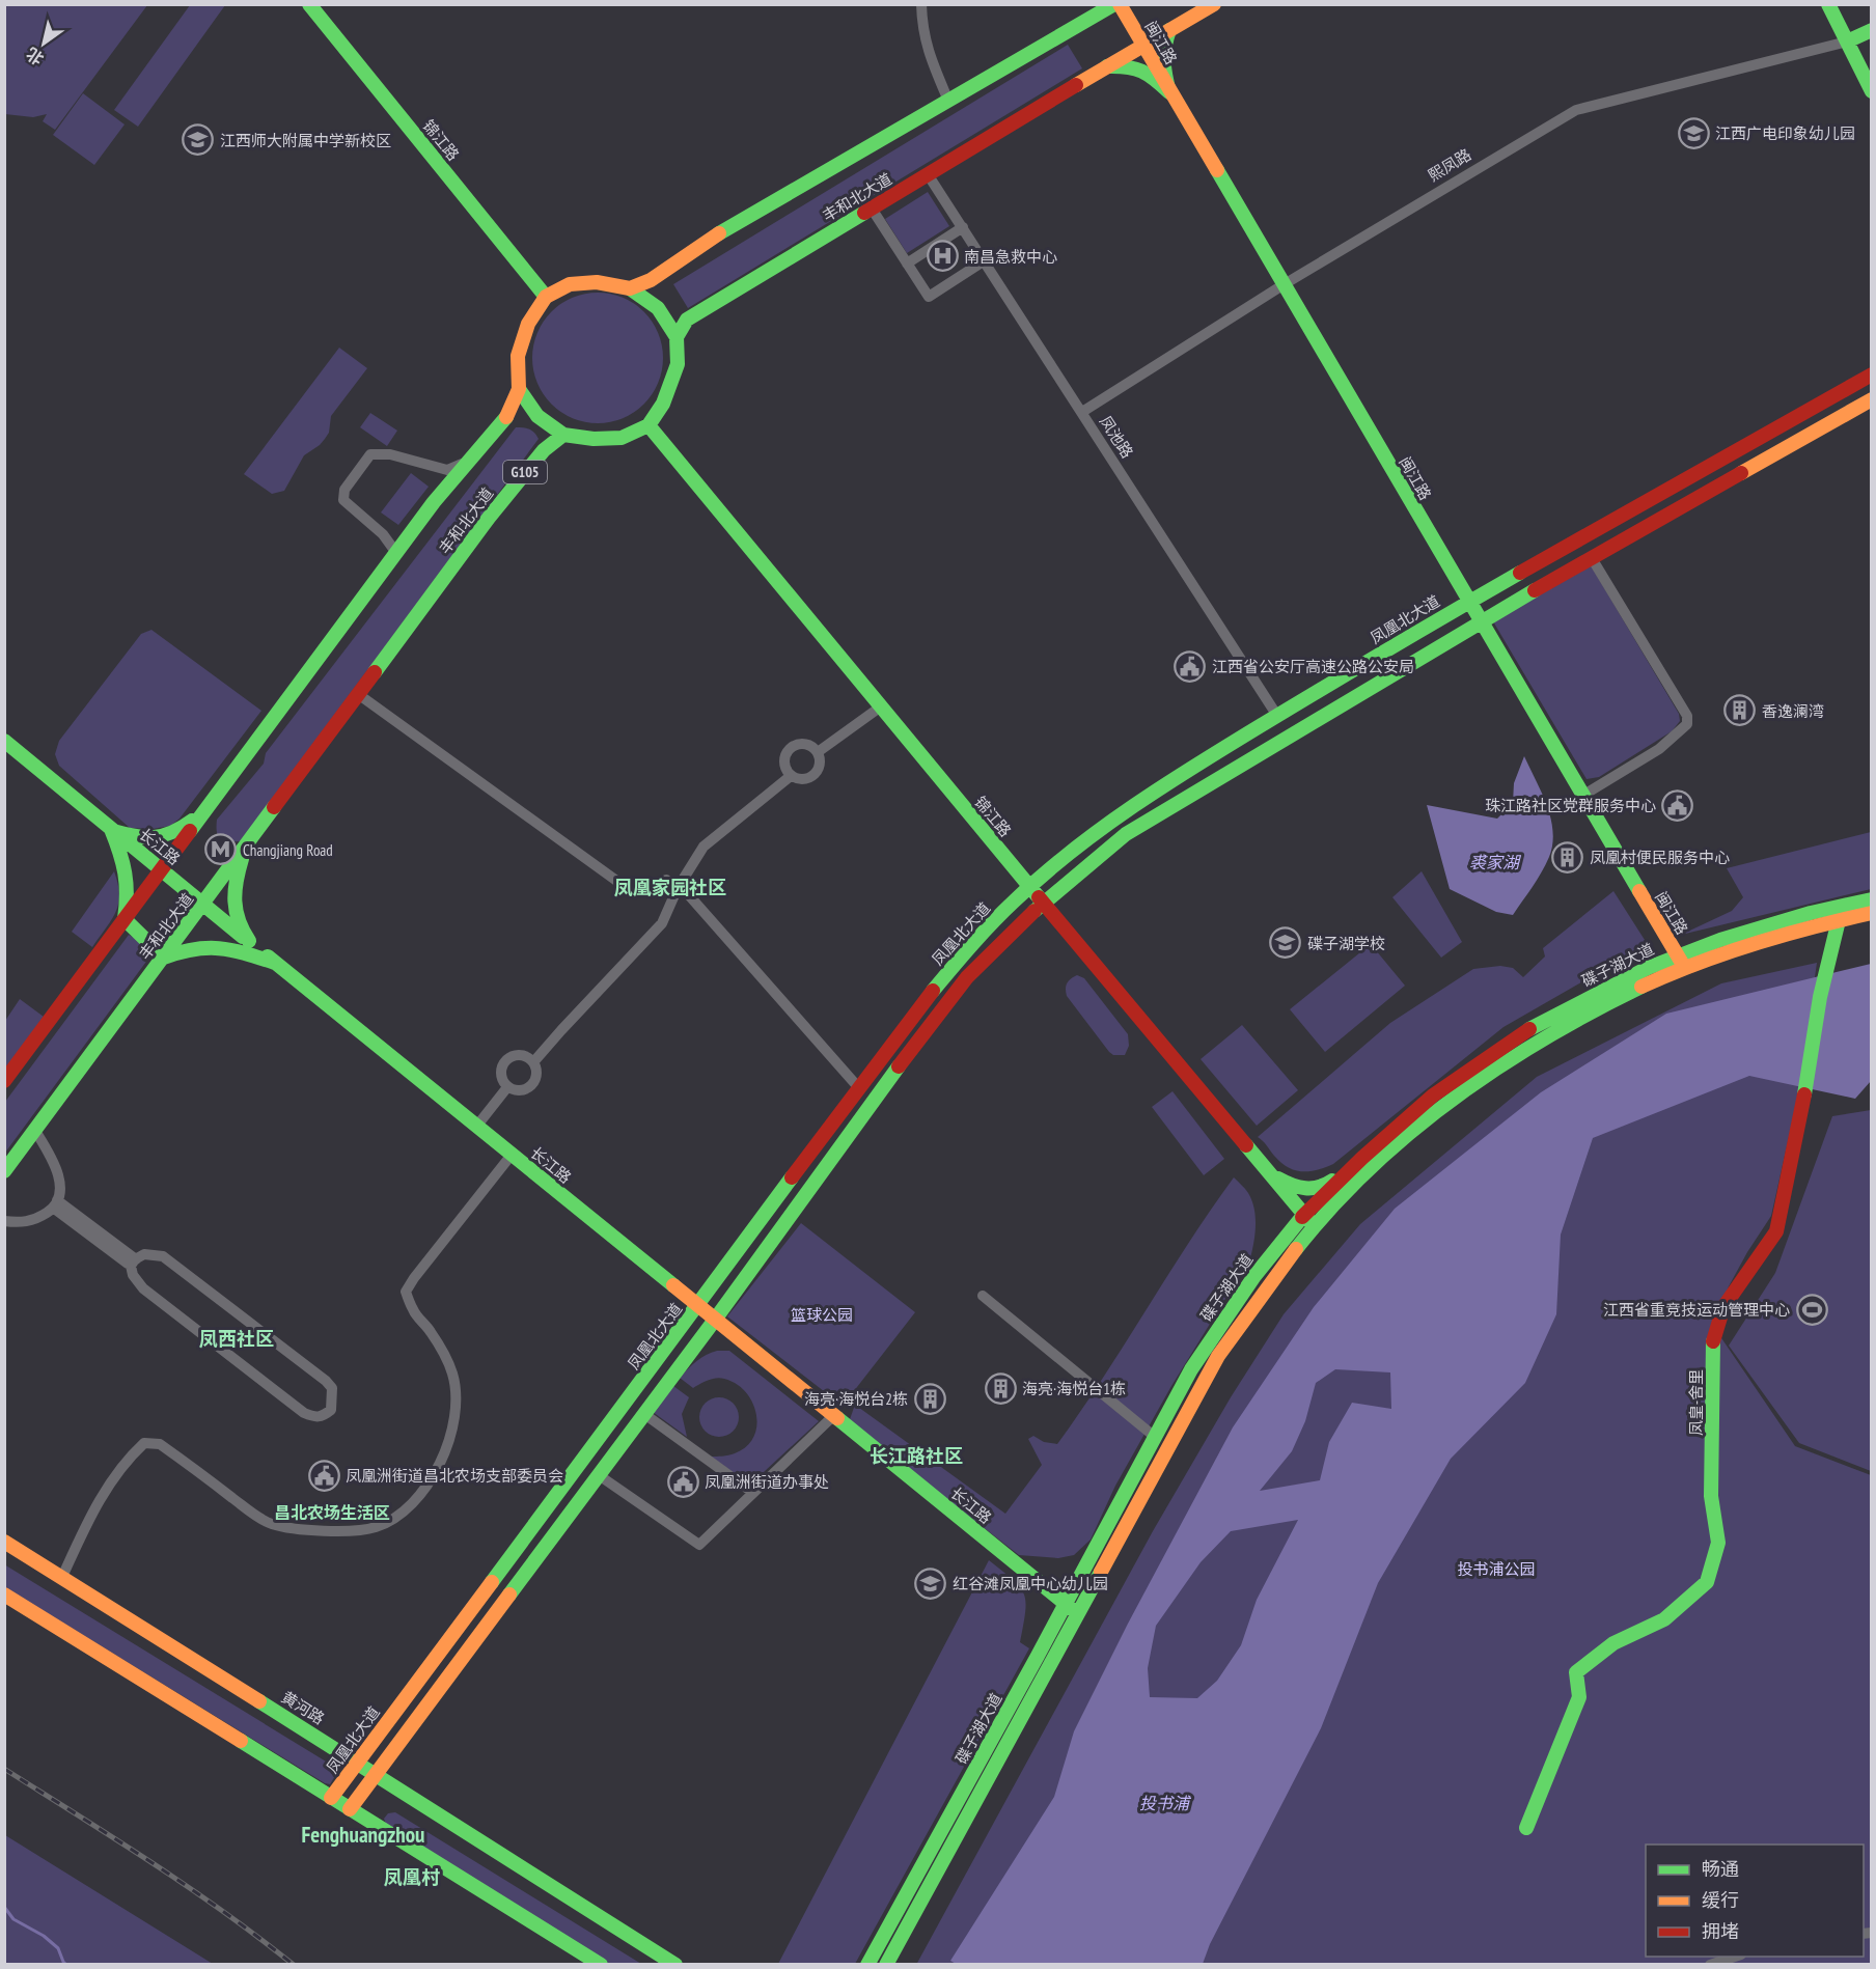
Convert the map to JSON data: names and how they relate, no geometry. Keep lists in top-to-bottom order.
{
  "streets": {
    "main road": [
      "闽江路",
      "锦江路",
      "熙凤路",
      "丰和北大道",
      "G105",
      "凤凰北大道",
      "长江路",
      "碟子湖大道",
      "凤皇-舍里",
      "黄河路"
    ],
    "street": ["凤池路"]
  },
  "crossings": [
    ["闽江路", "熙凤路"],
    ["闽江路", "丰和北大道"],
    ["闽江路", "凤凰北大道"],
    ["闽江路", "碟子湖大道"],
    ["锦江路", "丰和北大道"],
    ["锦江路", "凤凰北大道"],
    ["锦江路", "碟子湖大道"],
    ["熙凤路", "凤池路"],
    ["丰和北大道", "凤池路"],
    ["丰和北大道", "长江路"],
    ["凤池路", "凤凰北大道"],
    ["凤凰北大道", "长江路"],
    ["凤凰北大道", "黄河路"],
    ["长江路", "碟子湖大道"],
    ["碟子湖大道", "凤皇-舍里"]
  ],
  "districts": [
    "凤凰家园社区",
    "凤西社区",
    "长江路社区",
    "昌北农场生活区",
    "Fenghuangzhou",
    "凤凰村"
  ],
  "water": ["裘家湖", "投书浦"],
  "parks": ["篮球公园", "投书浦公园"],
  "places": {
    "school or university": [
      "江西广电印象幼儿园",
      "江西师大附属中学新校区",
      "碟子湖学校",
      "红谷滩凤凰中心幼儿园"
    ],
    "hospital": ["南昌急救中心"],
    "public building": [
      "江西省公安厅高速公路公安局",
      "珠江路社区党群服务中心",
      "凤凰洲街道昌北农场支部委员会",
      "凤凰洲街道办事处"
    ],
    "building": [
      "香逸澜湾",
      "凤凰村便民服务中心",
      "海亮·海悦台1栋",
      "海亮·海悦台2栋"
    ],
    "metro station": ["Changjiang Road"],
    "sports": ["江西省重竞技运动管理中心"]
  },
  "legend": ["畅通", "缓行", "拥堵"],
  "north": "bottom left"
}
